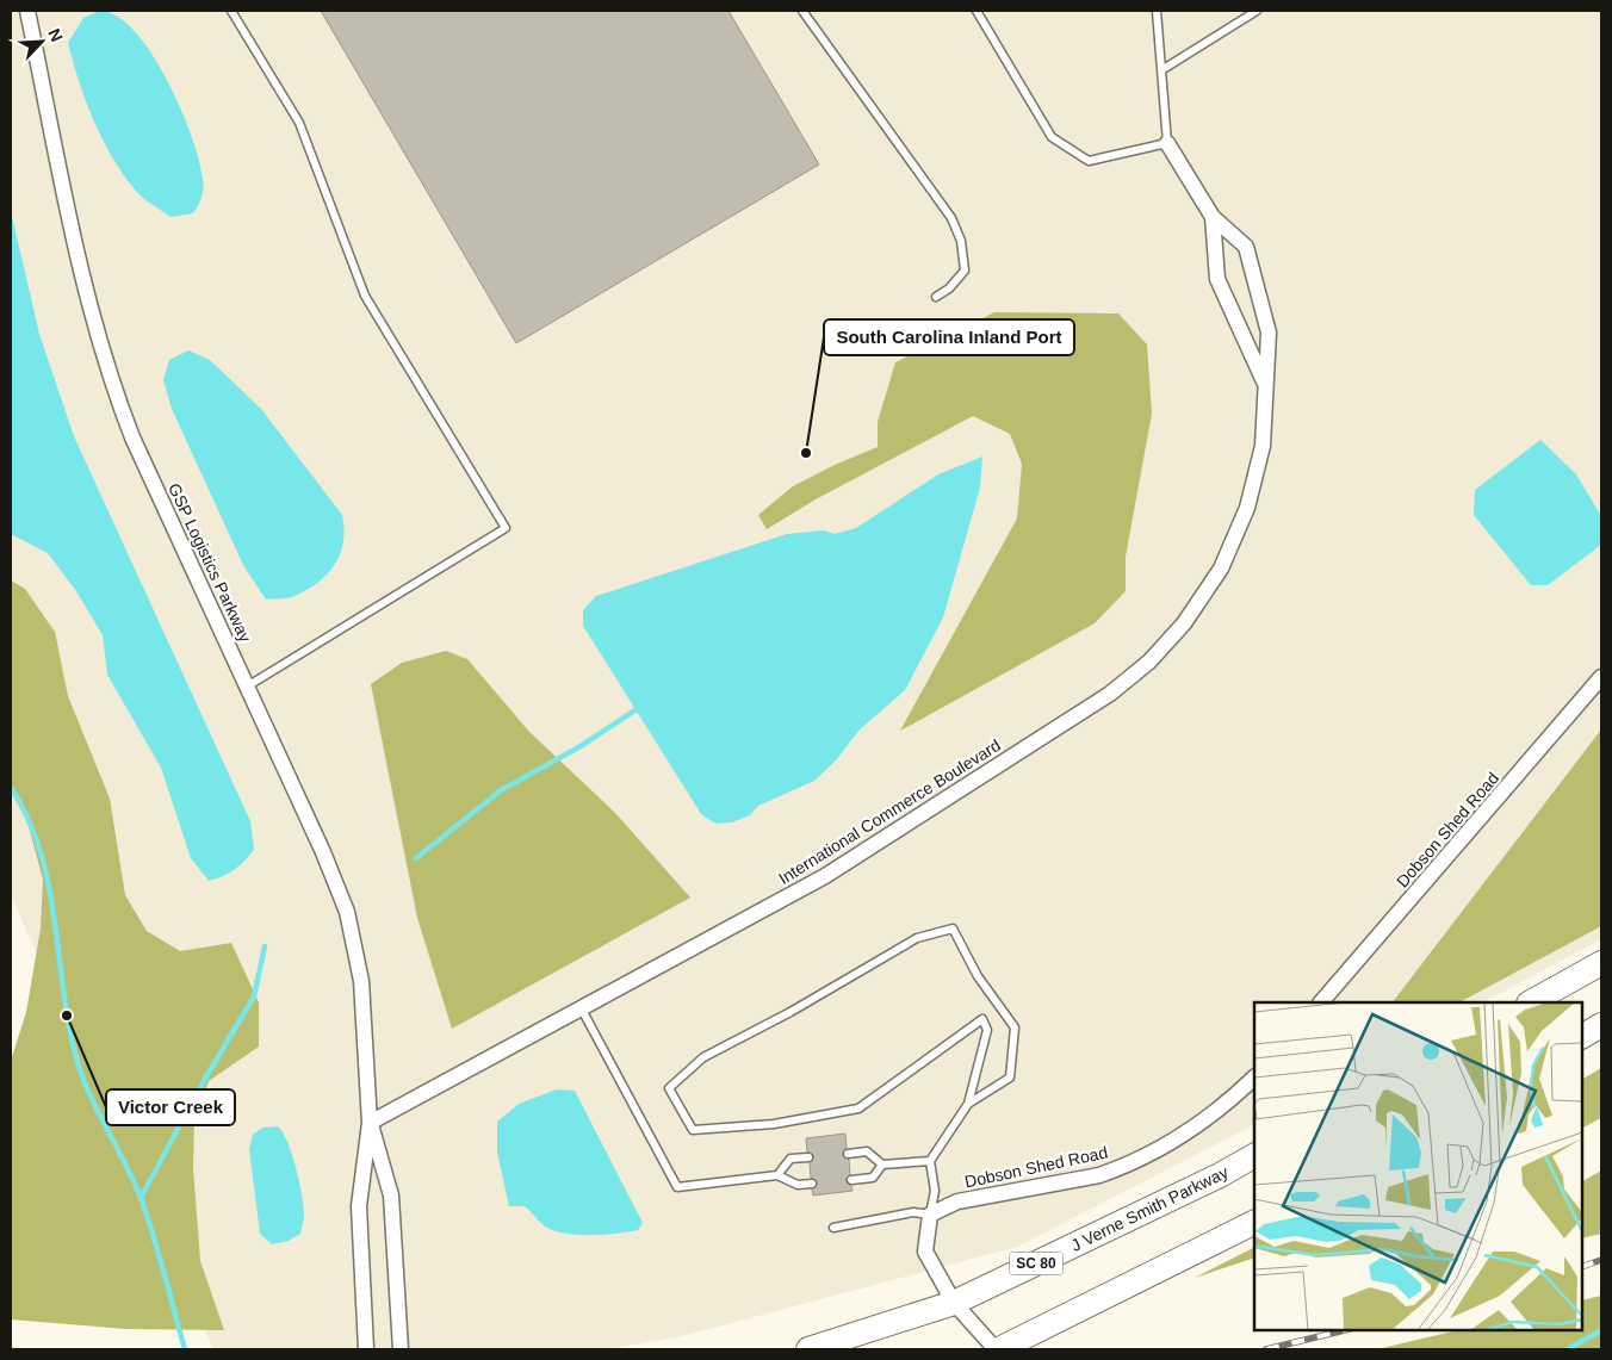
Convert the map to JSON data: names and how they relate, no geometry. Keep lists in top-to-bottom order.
{
  "streets": {
    "main road": ["J Verne Smith Parkway", "SC 80"],
    "street": ["GSP Logistics Parkway", "International Commerce Boulevard", "Dobson Shed Road"]
  },
  "crossings": [
    ["GSP Logistics Parkway", "International Commerce Boulevard"]
  ],
  "places": ["South Carolina Inland Port", "Victor Creek"],
  "north": "top right"
}
